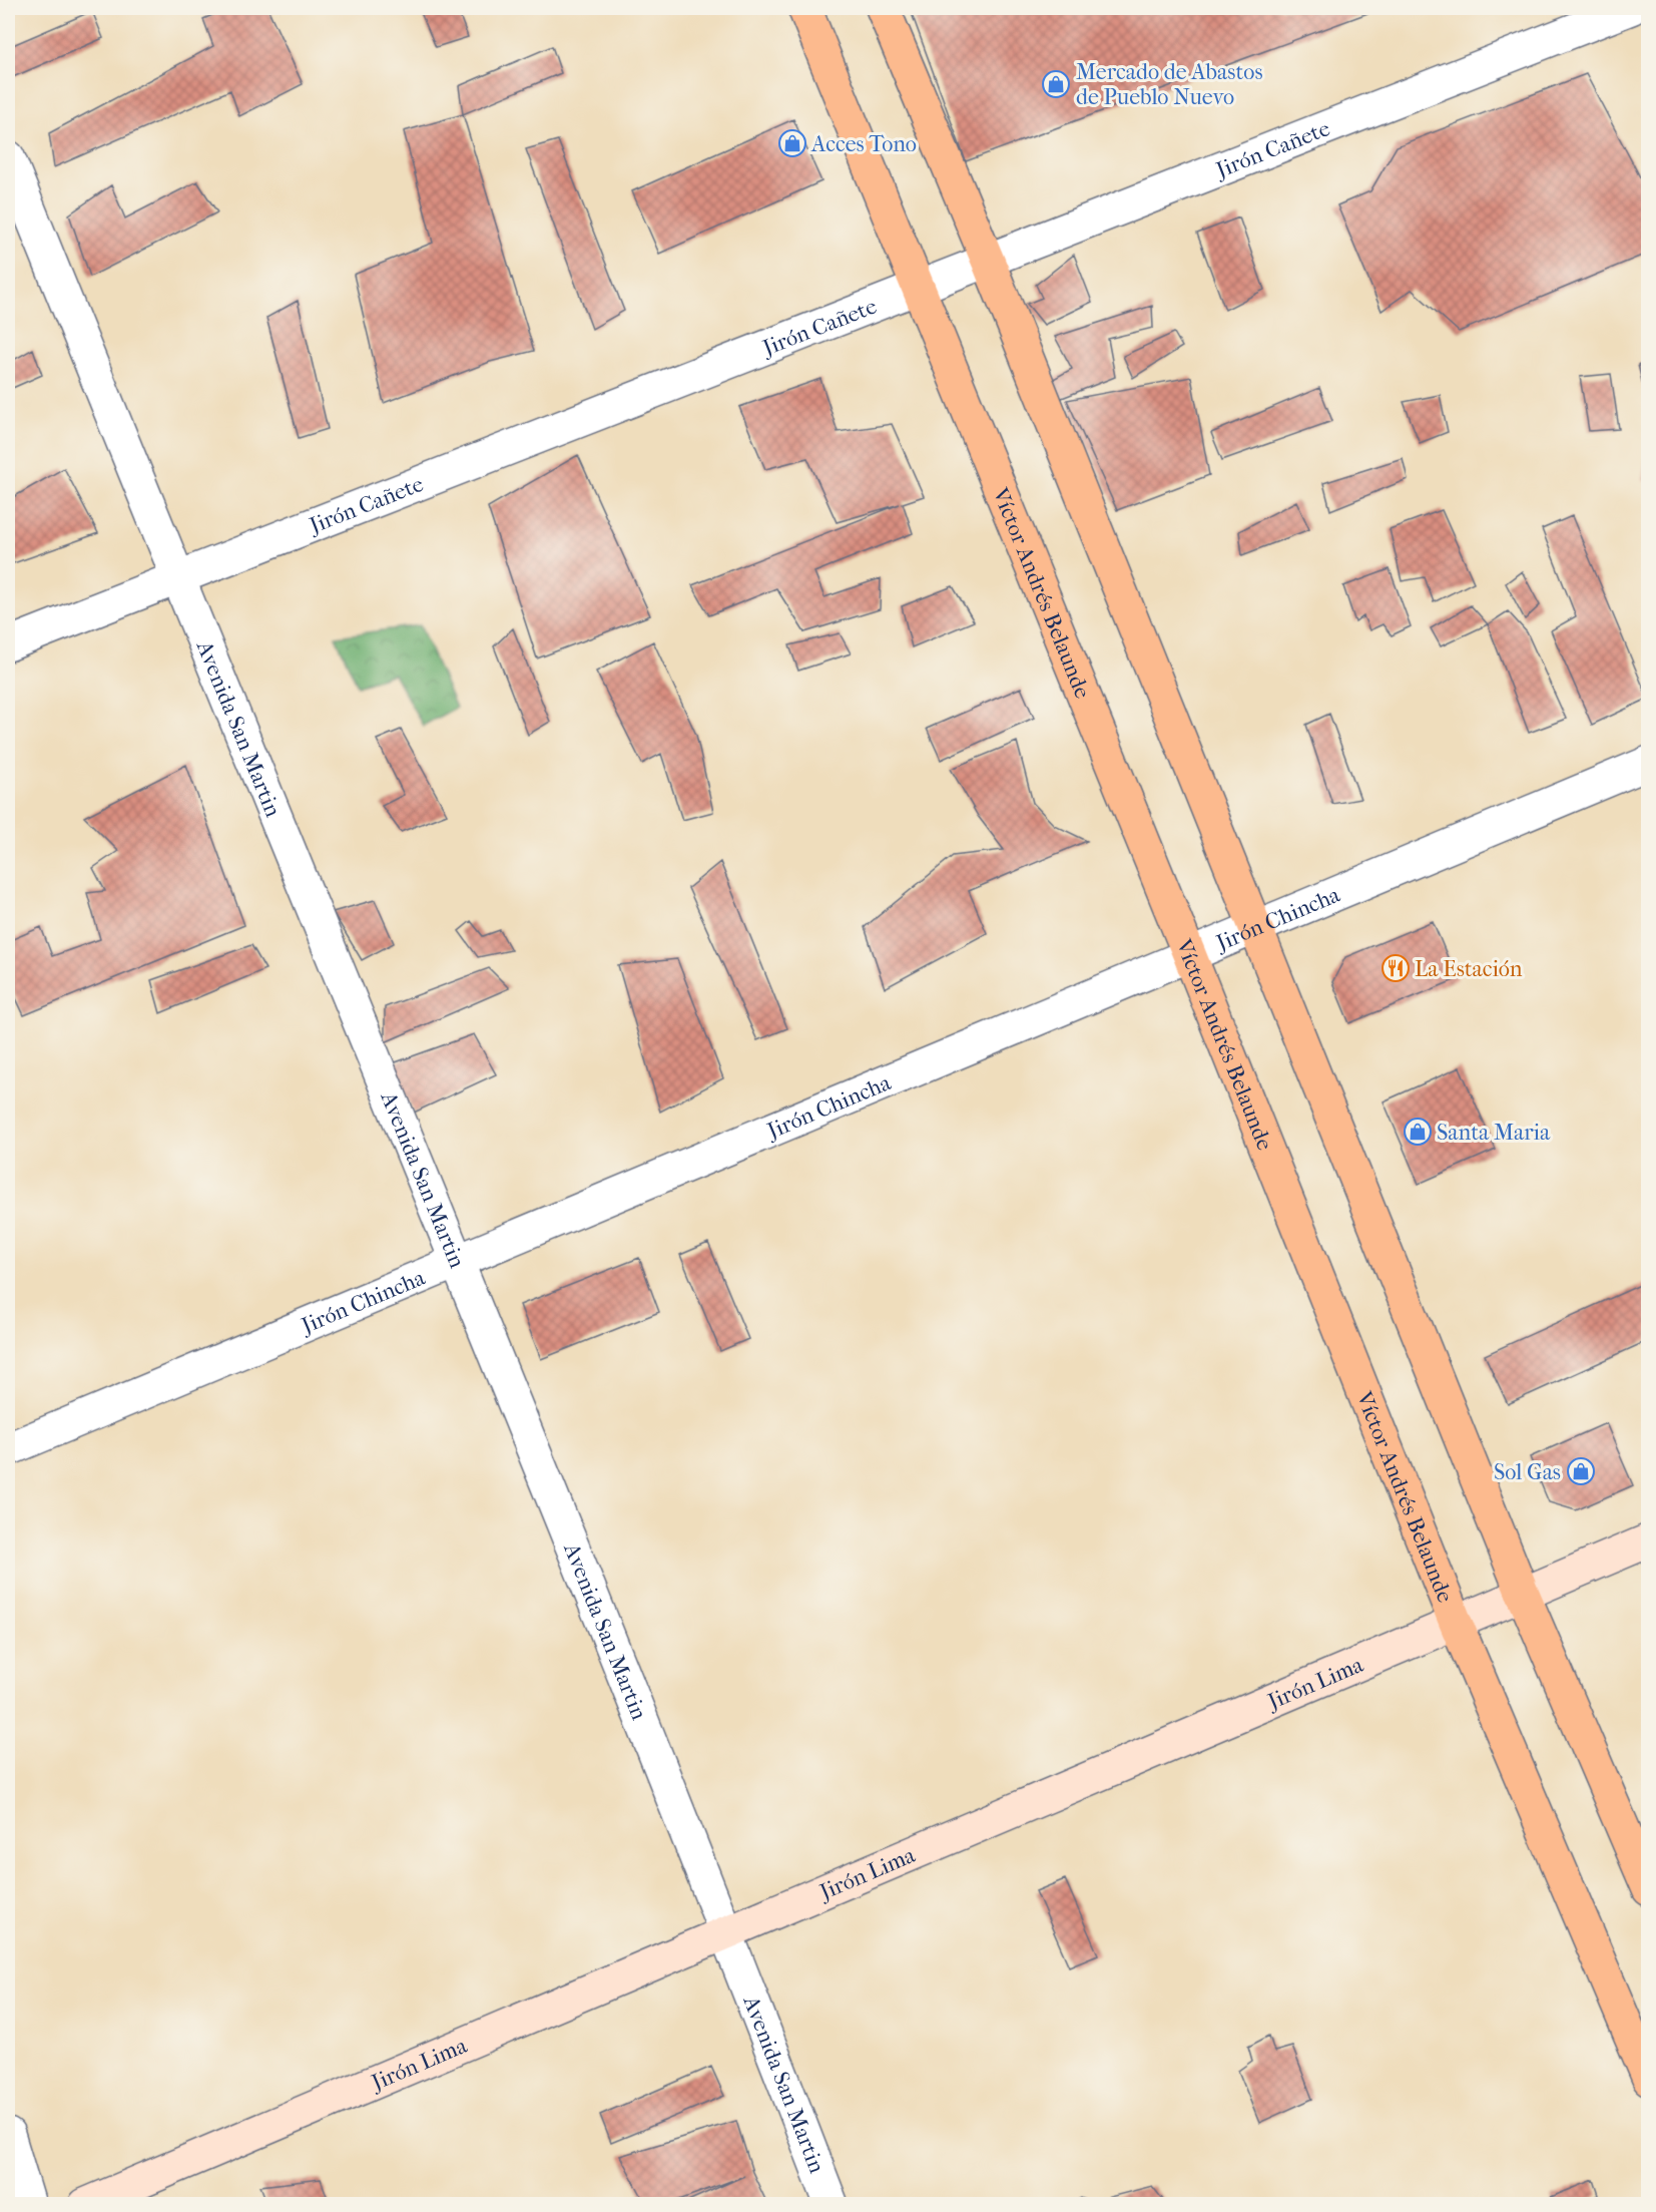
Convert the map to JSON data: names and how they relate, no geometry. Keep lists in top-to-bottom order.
{
  "streets": {
    "main road": ["Víctor Andrés Belaunde"],
    "street": [
      "Jirón Cañete",
      "Avenida San Martin",
      "Jirón Chincha",
      "Jirón Lima"
    ]
  },
  "crossings": [
    ["Jirón Cañete", "Víctor Andrés Belaunde"],
    ["Jirón Cañete", "Avenida San Martin"],
    ["Víctor Andrés Belaunde", "Jirón Chincha"],
    ["Víctor Andrés Belaunde", "Jirón Lima"],
    ["Avenida San Martin", "Jirón Chincha"],
    ["Avenida San Martin", "Jirón Lima"]
  ],
  "places": {
    "shop": [
      "Mercado de Abastos de Pueblo Nuevo",
      "Acces Tono",
      "Santa Maria",
      "Sol Gas"
    ],
    "restaurant": ["La Estación"]
  }
}
